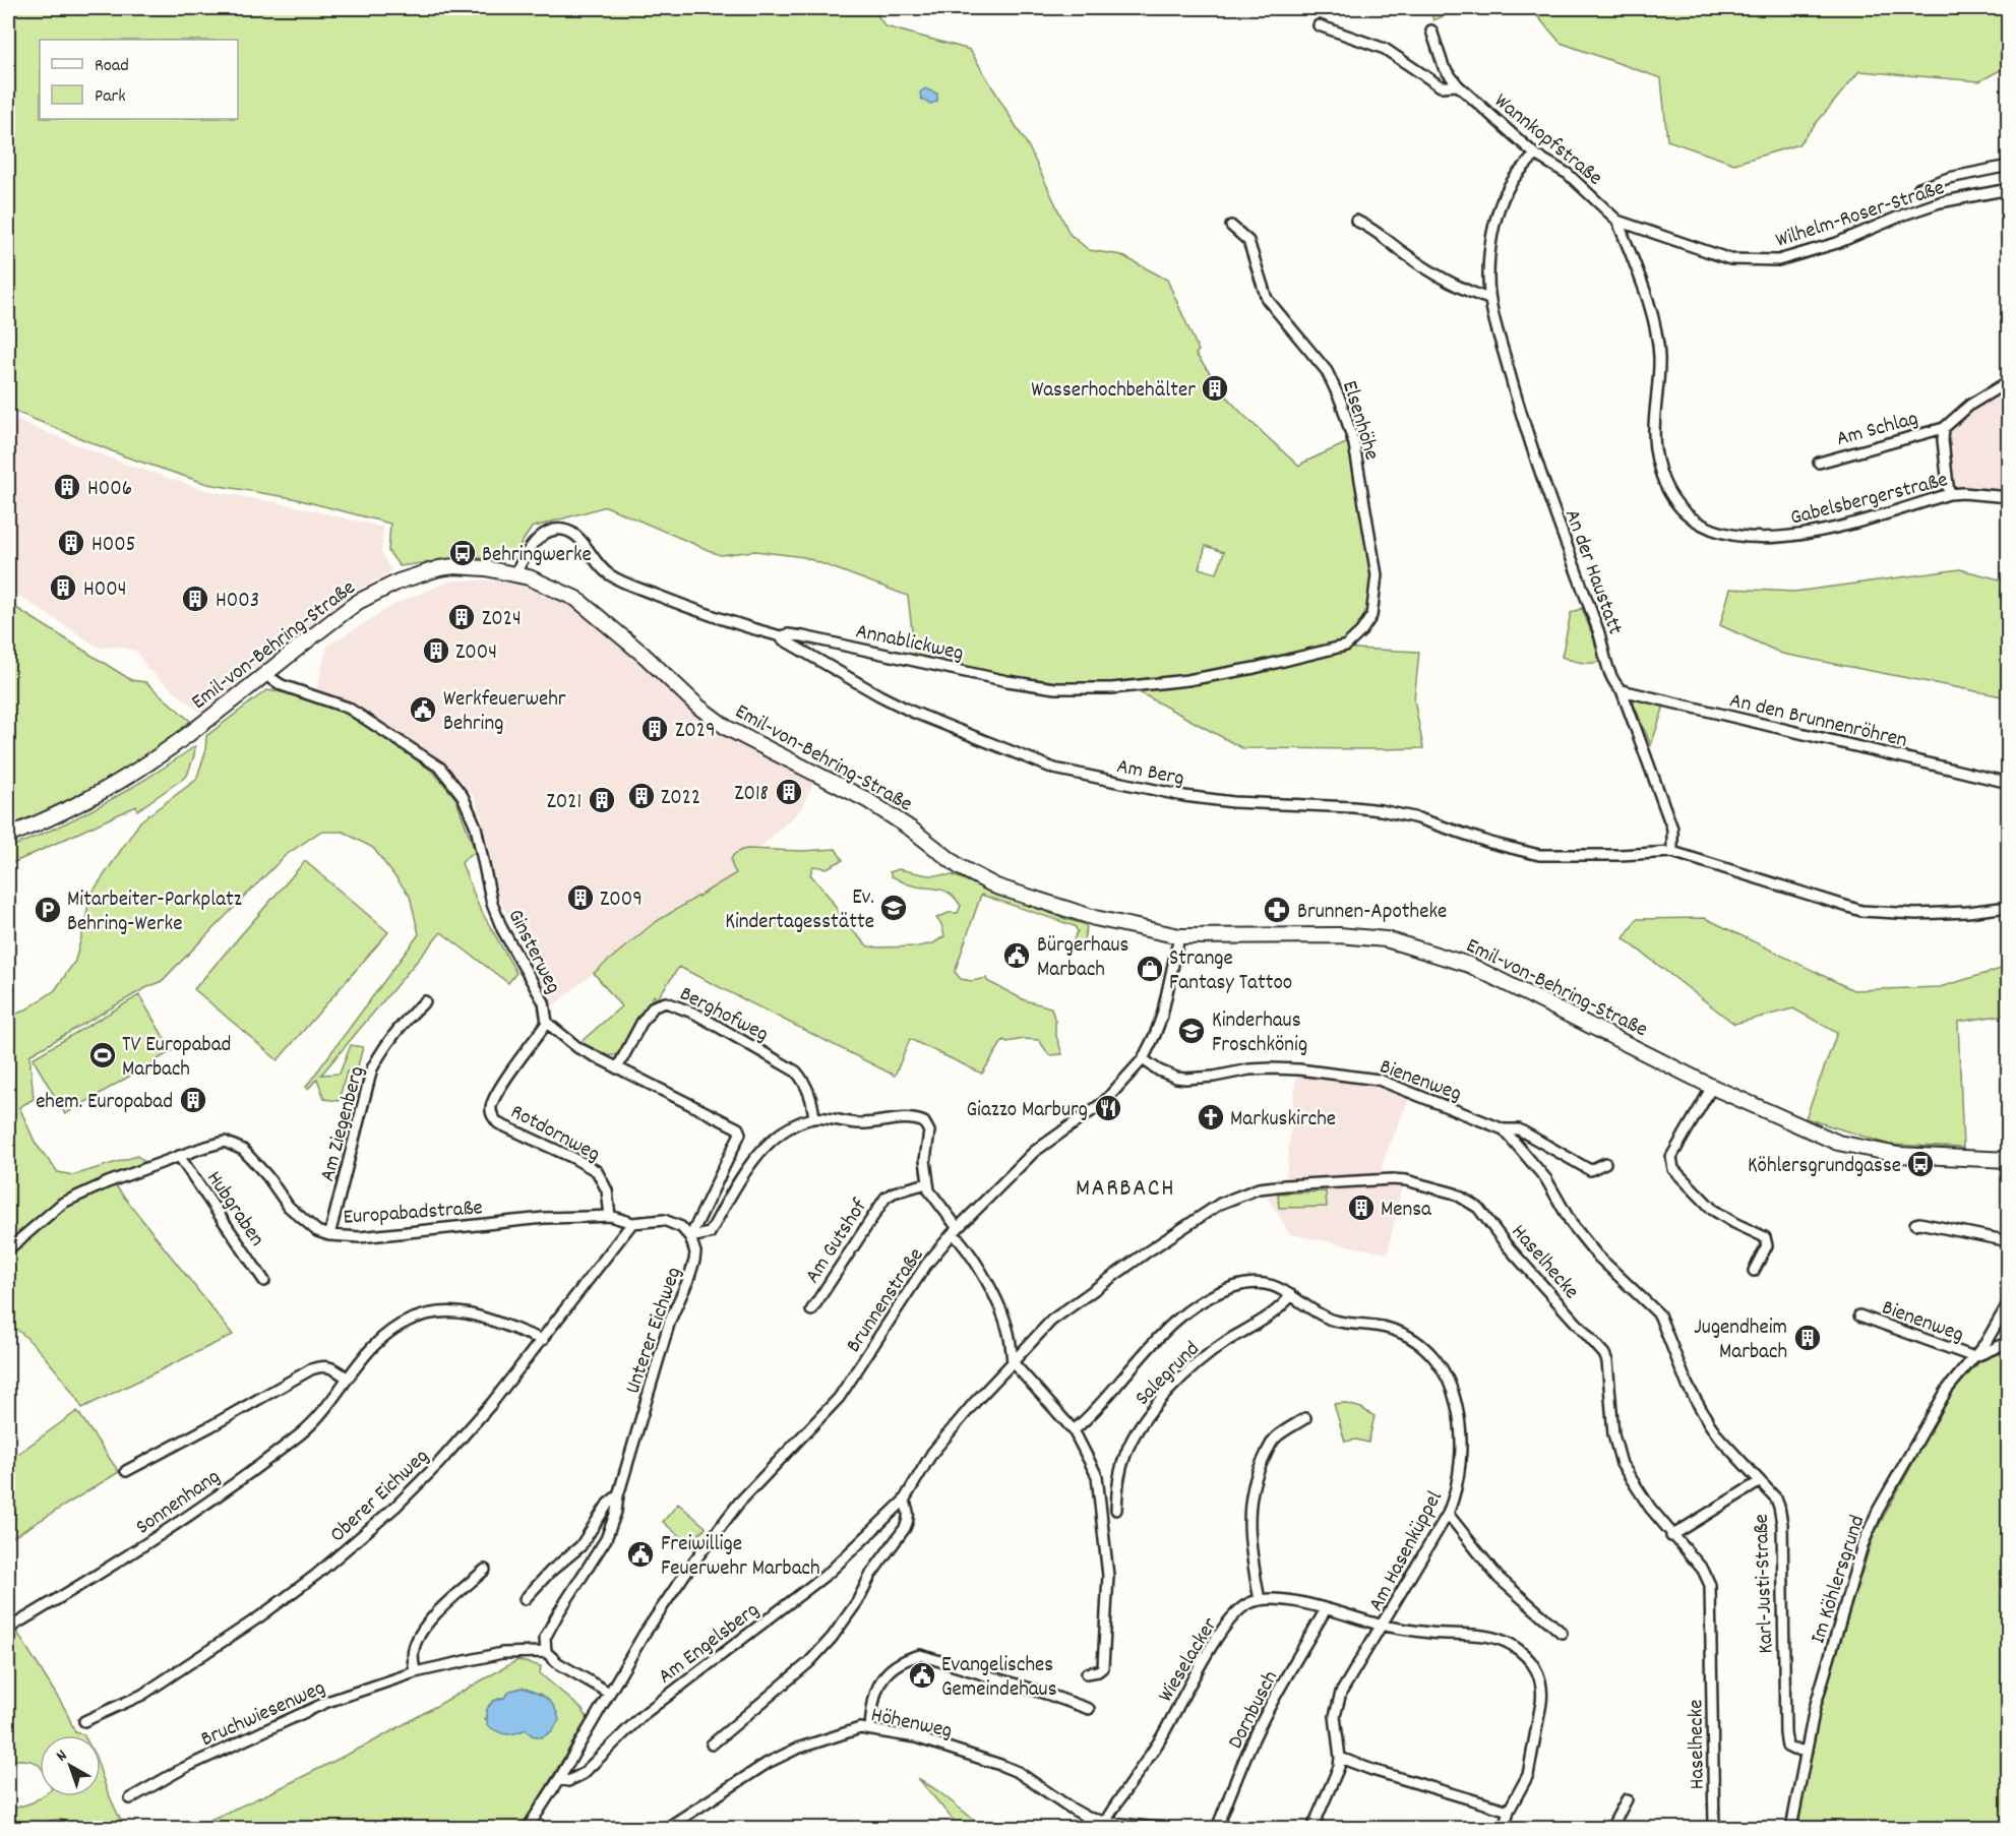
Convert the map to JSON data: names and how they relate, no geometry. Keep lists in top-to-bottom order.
{
  "streets": {
    "main road": ["Emil-von-Behring-Straße"],
    "street": [
      "Wannkopfstraße",
      "Wilhelm-Roser-Straße",
      "Elsenhöhe",
      "Am Schlag",
      "Gabelsbergerstraße",
      "An der Haustatt",
      "Annablickweg",
      "An den Brunnenröhren",
      "Am Berg",
      "Ginsterweg",
      "Berghofweg",
      "Bienenweg",
      "Am Ziegenberg",
      "Rotdornweg",
      "Hubgraben",
      "Europabadstraße",
      "Am Gutshof",
      "Haselhecke",
      "Brunnenstraße",
      "Unterer Eichweg",
      "Salegrund",
      "Oberer Eichweg",
      "Sonnenhang",
      "Am Hasenküppel",
      "Im Köhlersgrund",
      "Karl-Justi-Straße",
      "Am Engelsberg",
      "Wieselacker",
      "Dornbusch",
      "Bruchwiesenweg",
      "Höhenweg"
    ]
  },
  "crossings": [
    ["Wannkopfstraße", "Wilhelm-Roser-Straße"],
    ["Wannkopfstraße", "Gabelsbergerstraße"],
    ["Wannkopfstraße", "An der Haustatt"],
    ["Wilhelm-Roser-Straße", "Gabelsbergerstraße"],
    ["Elsenhöhe", "Annablickweg"],
    ["Am Schlag", "Gabelsbergerstraße"],
    ["An der Haustatt", "An den Brunnenröhren"],
    ["An der Haustatt", "Am Berg"],
    ["Annablickweg", "Emil-von-Behring-Straße"],
    ["Annablickweg", "Am Berg"],
    ["Emil-von-Behring-Straße", "Ginsterweg"],
    ["Emil-von-Behring-Straße", "Brunnenstraße"],
    ["Ginsterweg", "Berghofweg"],
    ["Ginsterweg", "Rotdornweg"],
    ["Ginsterweg", "Unterer Eichweg"],
    ["Bienenweg", "Brunnenstraße"],
    ["Bienenweg", "Im Köhlersgrund"],
    ["Bienenweg", "Karl-Justi-Straße"],
    ["Am Ziegenberg", "Europabadstraße"],
    ["Rotdornweg", "Europabadstraße"],
    ["Hubgraben", "Europabadstraße"],
    ["Europabadstraße", "Oberer Eichweg"],
    ["Haselhecke", "Am Engelsberg"],
    ["Unterer Eichweg", "Bruchwiesenweg"],
    ["Salegrund", "Am Hasenküppel"],
    ["Oberer Eichweg", "Sonnenhang"],
    ["Im Köhlersgrund", "Karl-Justi-Straße"],
    ["Wieselacker", "Höhenweg"]
  ],
  "districts": ["MARBACH"],
  "places": {
    "building": [
      "Wasserhochbehälter",
      "H006",
      "H005",
      "H004",
      "H003",
      "Z024",
      "Z004",
      "Z029",
      "Z018",
      "Z022",
      "Z021",
      "Z009",
      "ehem. Europabad",
      "Mensa",
      "Jugendheim Marbach"
    ],
    "bus stop": ["Behringwerke", "Köhlersgrundgasse"],
    "public building": [
      "Werkfeuerwehr Behring",
      "Bürgerhaus Marbach",
      "Freiwillige Feuerwehr Marbach",
      "Evangelisches Gemeindehaus"
    ],
    "school or university": ["Ev. Kindertagesstätte", "Kinderhaus Froschkönig"],
    "parking": ["Mitarbeiter-Parkplatz Behring-Werke"],
    "pharmacy": ["Brunnen-Apotheke"],
    "shop": ["Strange Fantasy Tattoo"],
    "sports": ["TV Europabad Marbach"],
    "restaurant": ["Giazzo Marburg"],
    "church": ["Markuskirche"]
  },
  "legend": ["Road", "Park"],
  "north": "top left"
}
